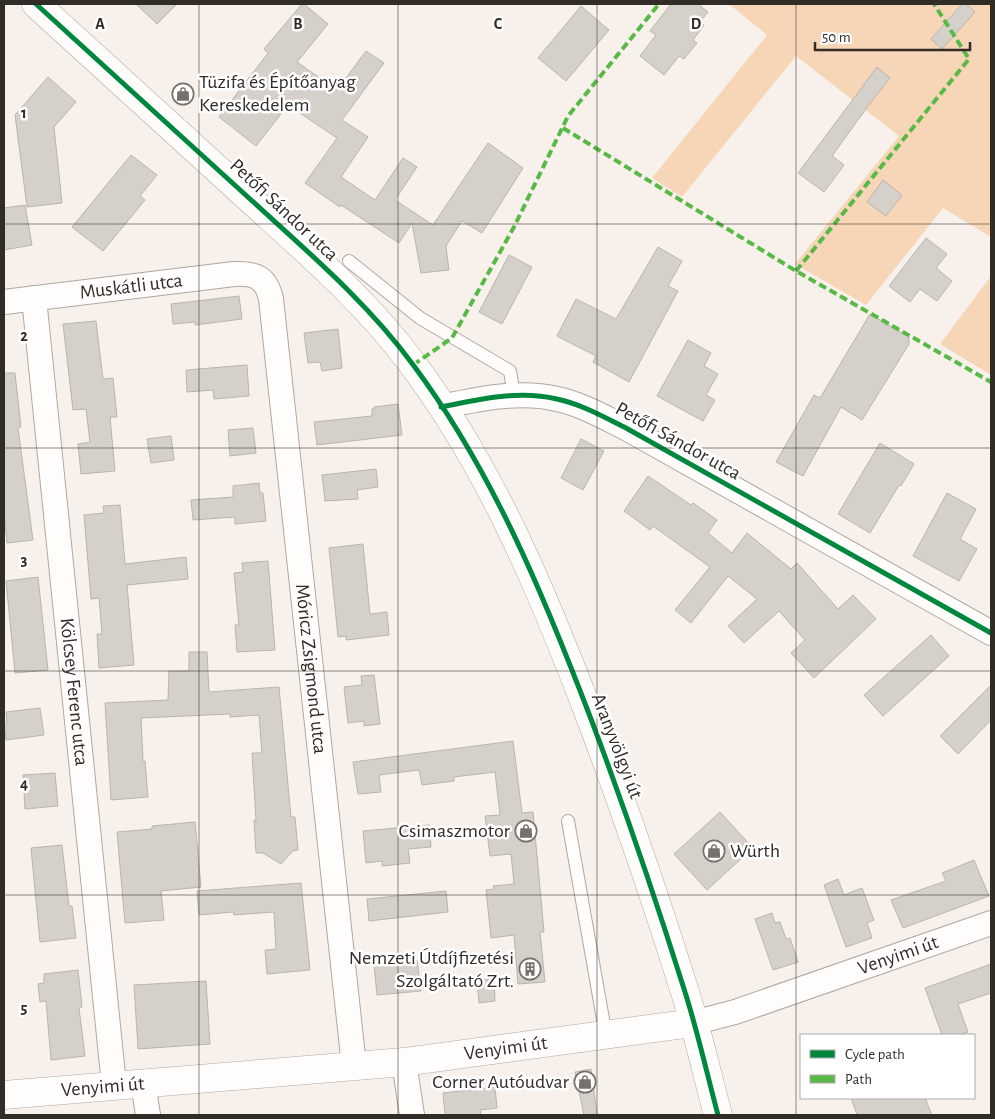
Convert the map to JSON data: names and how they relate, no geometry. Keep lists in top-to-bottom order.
{
  "streets": {
    "street": [
      "Petőfi Sándor utca",
      "Muskátli utca",
      "Móricz Zsigmond utca",
      "Kölcsey Ferenc utca",
      "Aranyvölgyi út",
      "Venyimi út"
    ]
  },
  "crossings": [
    ["Petőfi Sándor utca", "Aranyvölgyi út"],
    ["Muskátli utca", "Móricz Zsigmond utca"],
    ["Muskátli utca", "Kölcsey Ferenc utca"],
    ["Móricz Zsigmond utca", "Venyimi út"],
    ["Kölcsey Ferenc utca", "Venyimi út"],
    ["Aranyvölgyi út", "Venyimi út"]
  ],
  "places": {
    "shop": [
      "Tüzifa és Építőanyag Kereskedelem",
      "Csimaszmotor",
      "Würth",
      "Corner Autóudvar"
    ],
    "building": ["Nemzeti Útdíjfizetési Szolgáltató Zrt."]
  },
  "legend": ["Cycle path", "Path"],
  "scale_bar": "50 m",
  "grid": {
    "columns": [
      "A",
      "B",
      "C",
      "D"
    ],
    "rows": [
      "1",
      "2",
      "3",
      "4",
      "5"
    ]
  }
}
